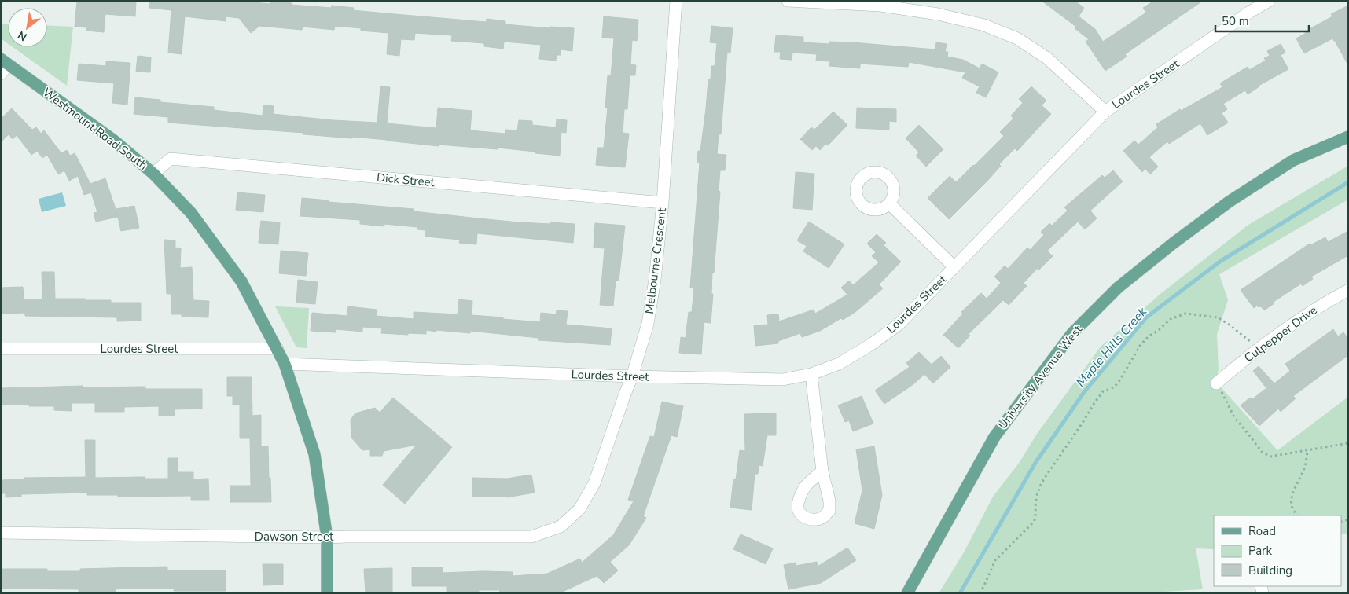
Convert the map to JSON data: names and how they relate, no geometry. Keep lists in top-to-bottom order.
{
  "streets": {
    "main road": ["Westmount Road South", "University Avenue West"],
    "street": [
      "Lourdes Street",
      "Dick Street",
      "Melbourne Crescent",
      "Culpepper Drive",
      "Dawson Street"
    ]
  },
  "crossings": [
    ["Lourdes Street", "Westmount Road South"],
    ["Lourdes Street", "Melbourne Crescent"],
    ["Westmount Road South", "Dick Street"],
    ["Westmount Road South", "Dawson Street"],
    ["Dick Street", "Melbourne Crescent"],
    ["Melbourne Crescent", "Dawson Street"]
  ],
  "water": ["Maple Hills Creek"],
  "legend": ["Road", "Park", "Building"],
  "scale_bar": "50 m",
  "north": "bottom left"
}
